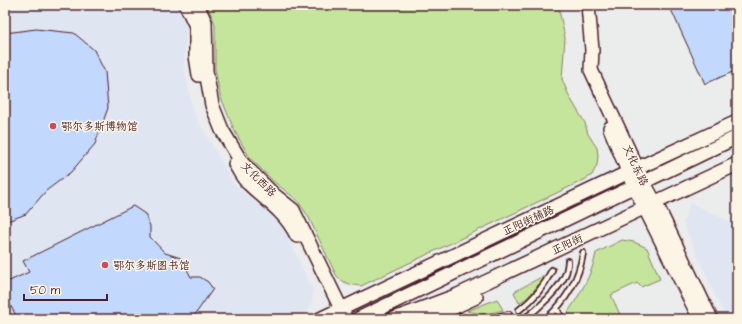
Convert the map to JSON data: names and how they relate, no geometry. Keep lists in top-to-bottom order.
{
  "streets": {
    "street": [
      "文化东路",
      "文化西路",
      "正阳街辅路",
      "正阳街"
    ]
  },
  "crossings": [
    ["文化东路", "正阳街辅路"],
    ["文化东路", "正阳街"],
    ["文化西路", "正阳街辅路"]
  ],
  "places": ["鄂尔多斯博物馆", "鄂尔多斯图书馆"],
  "scale_bar": "50 m"
}
